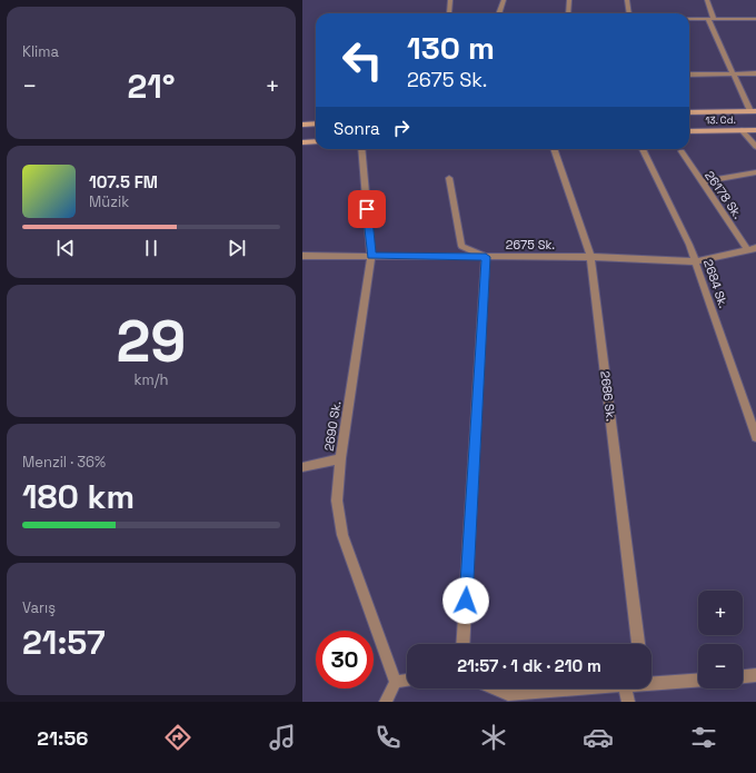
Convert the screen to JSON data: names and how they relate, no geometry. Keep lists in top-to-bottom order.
{
  "streets": {
    "main road": ["13. Cd."],
    "street": [
      "26178 Sk.",
      "2675 Sk.",
      "2684 Sk.",
      "2686 Sk.",
      "2690 Sk."
    ]
  },
  "crossings": [
    ["26178 Sk.", "2675 Sk."],
    ["2675 Sk.", "2684 Sk."],
    ["2675 Sk.", "2686 Sk."],
    ["2675 Sk.", "2690 Sk."]
  ],
  "page": {
    "tile": [
      "Klima",
      ["29", "km/h"],
      ["Menzil · 36%", "180 km"],
      ["Varış", "21:57"]
    ],
    "turn": ["130 m", "2675 Sk."],
    "heat": ["−", "21°", "+"],
    "then": "Sonra",
    "song": ["107.5 FM", "Müzik"],
    "map_buttons": ["+", "−"],
    "limit": "30",
    "trip": "21:57 · 1 dk · 210 m",
    "tabs": "21:56"
  }
}
